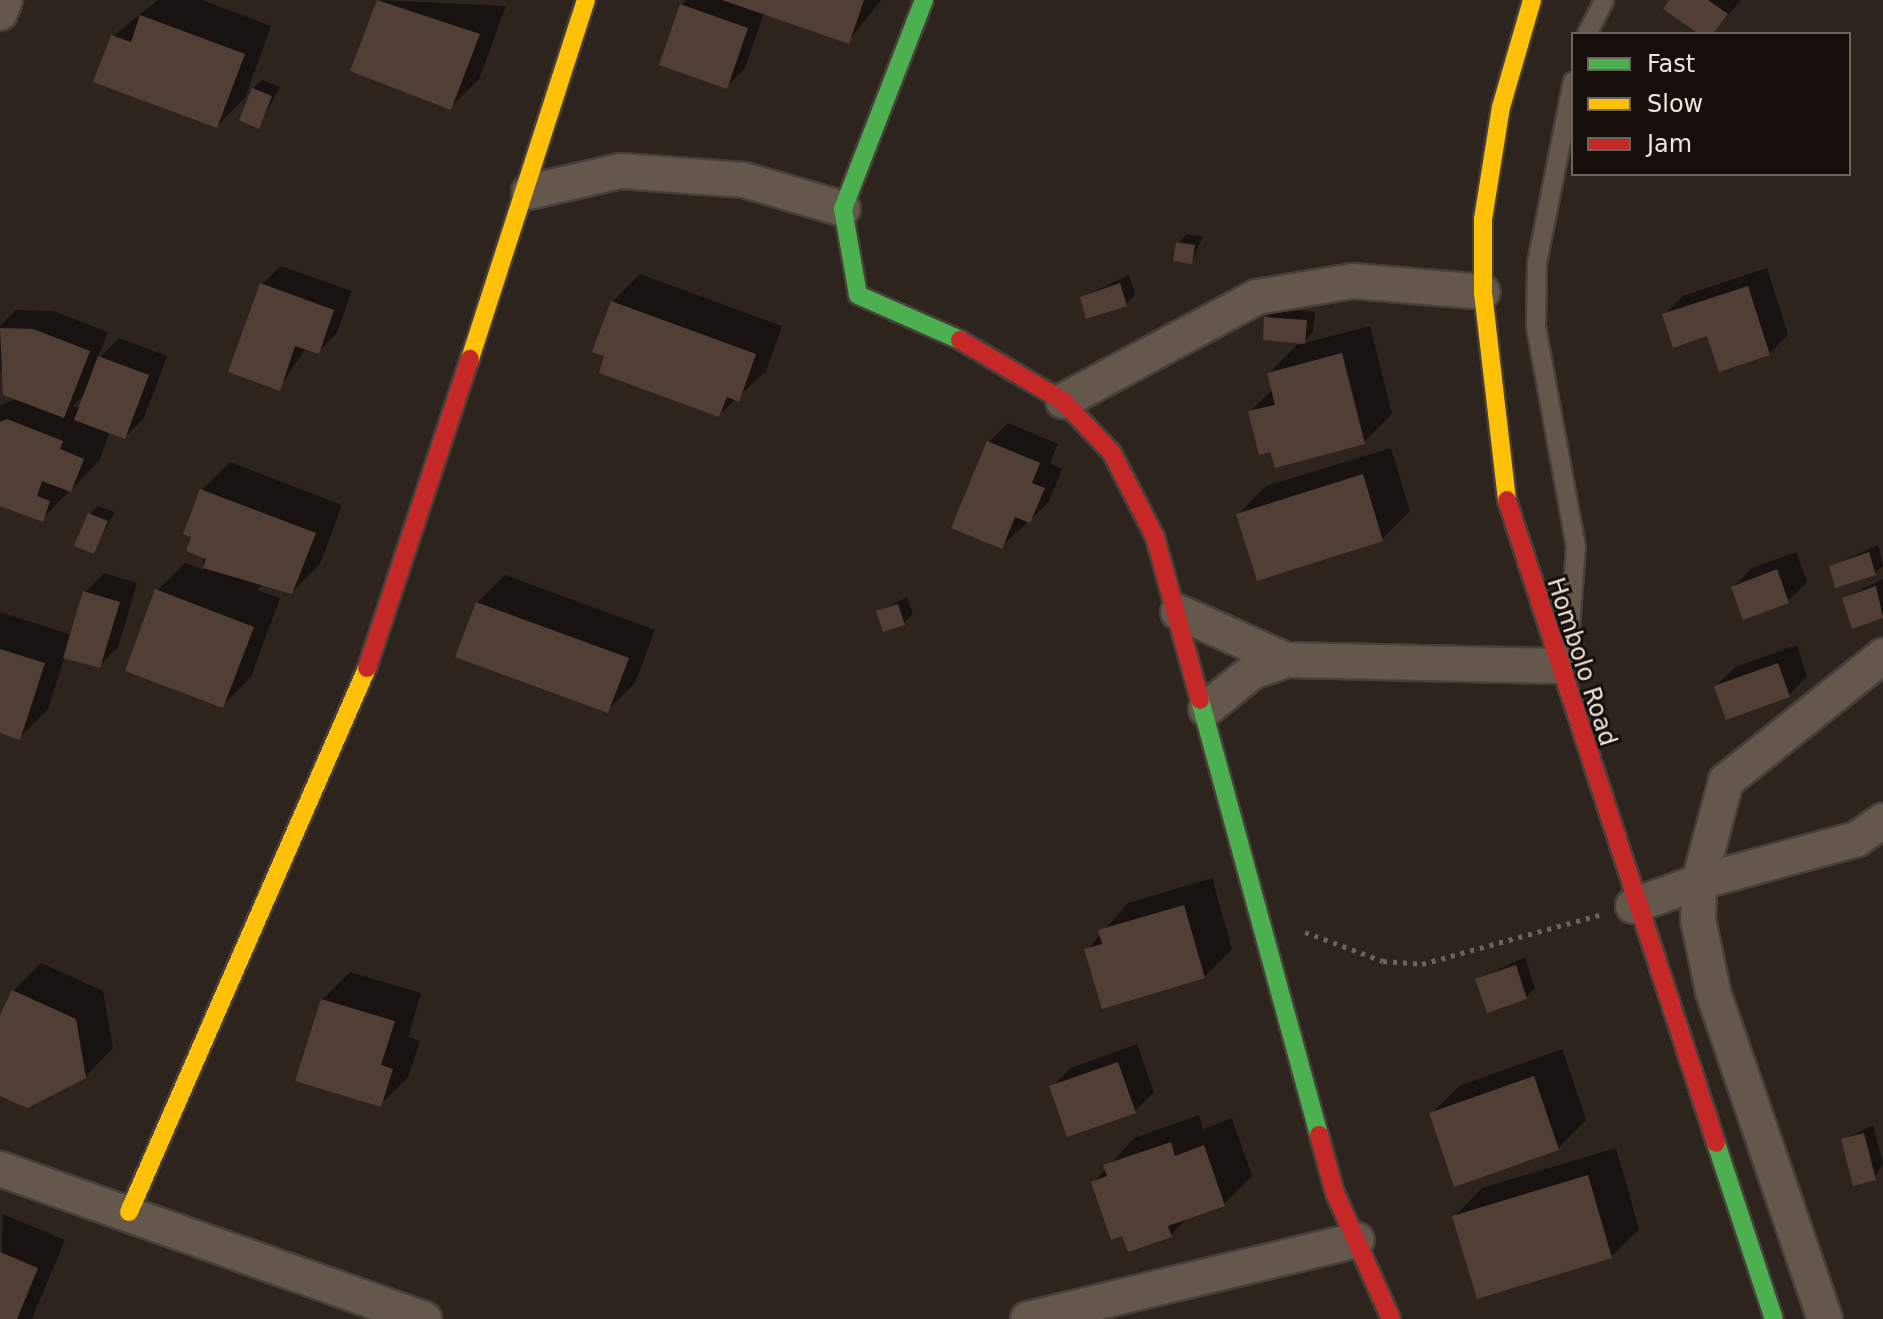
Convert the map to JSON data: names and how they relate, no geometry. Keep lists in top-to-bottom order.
{
  "streets": {
    "street": ["Hombolo Road"]
  },
  "legend": ["Fast", "Slow", "Jam"]
}
